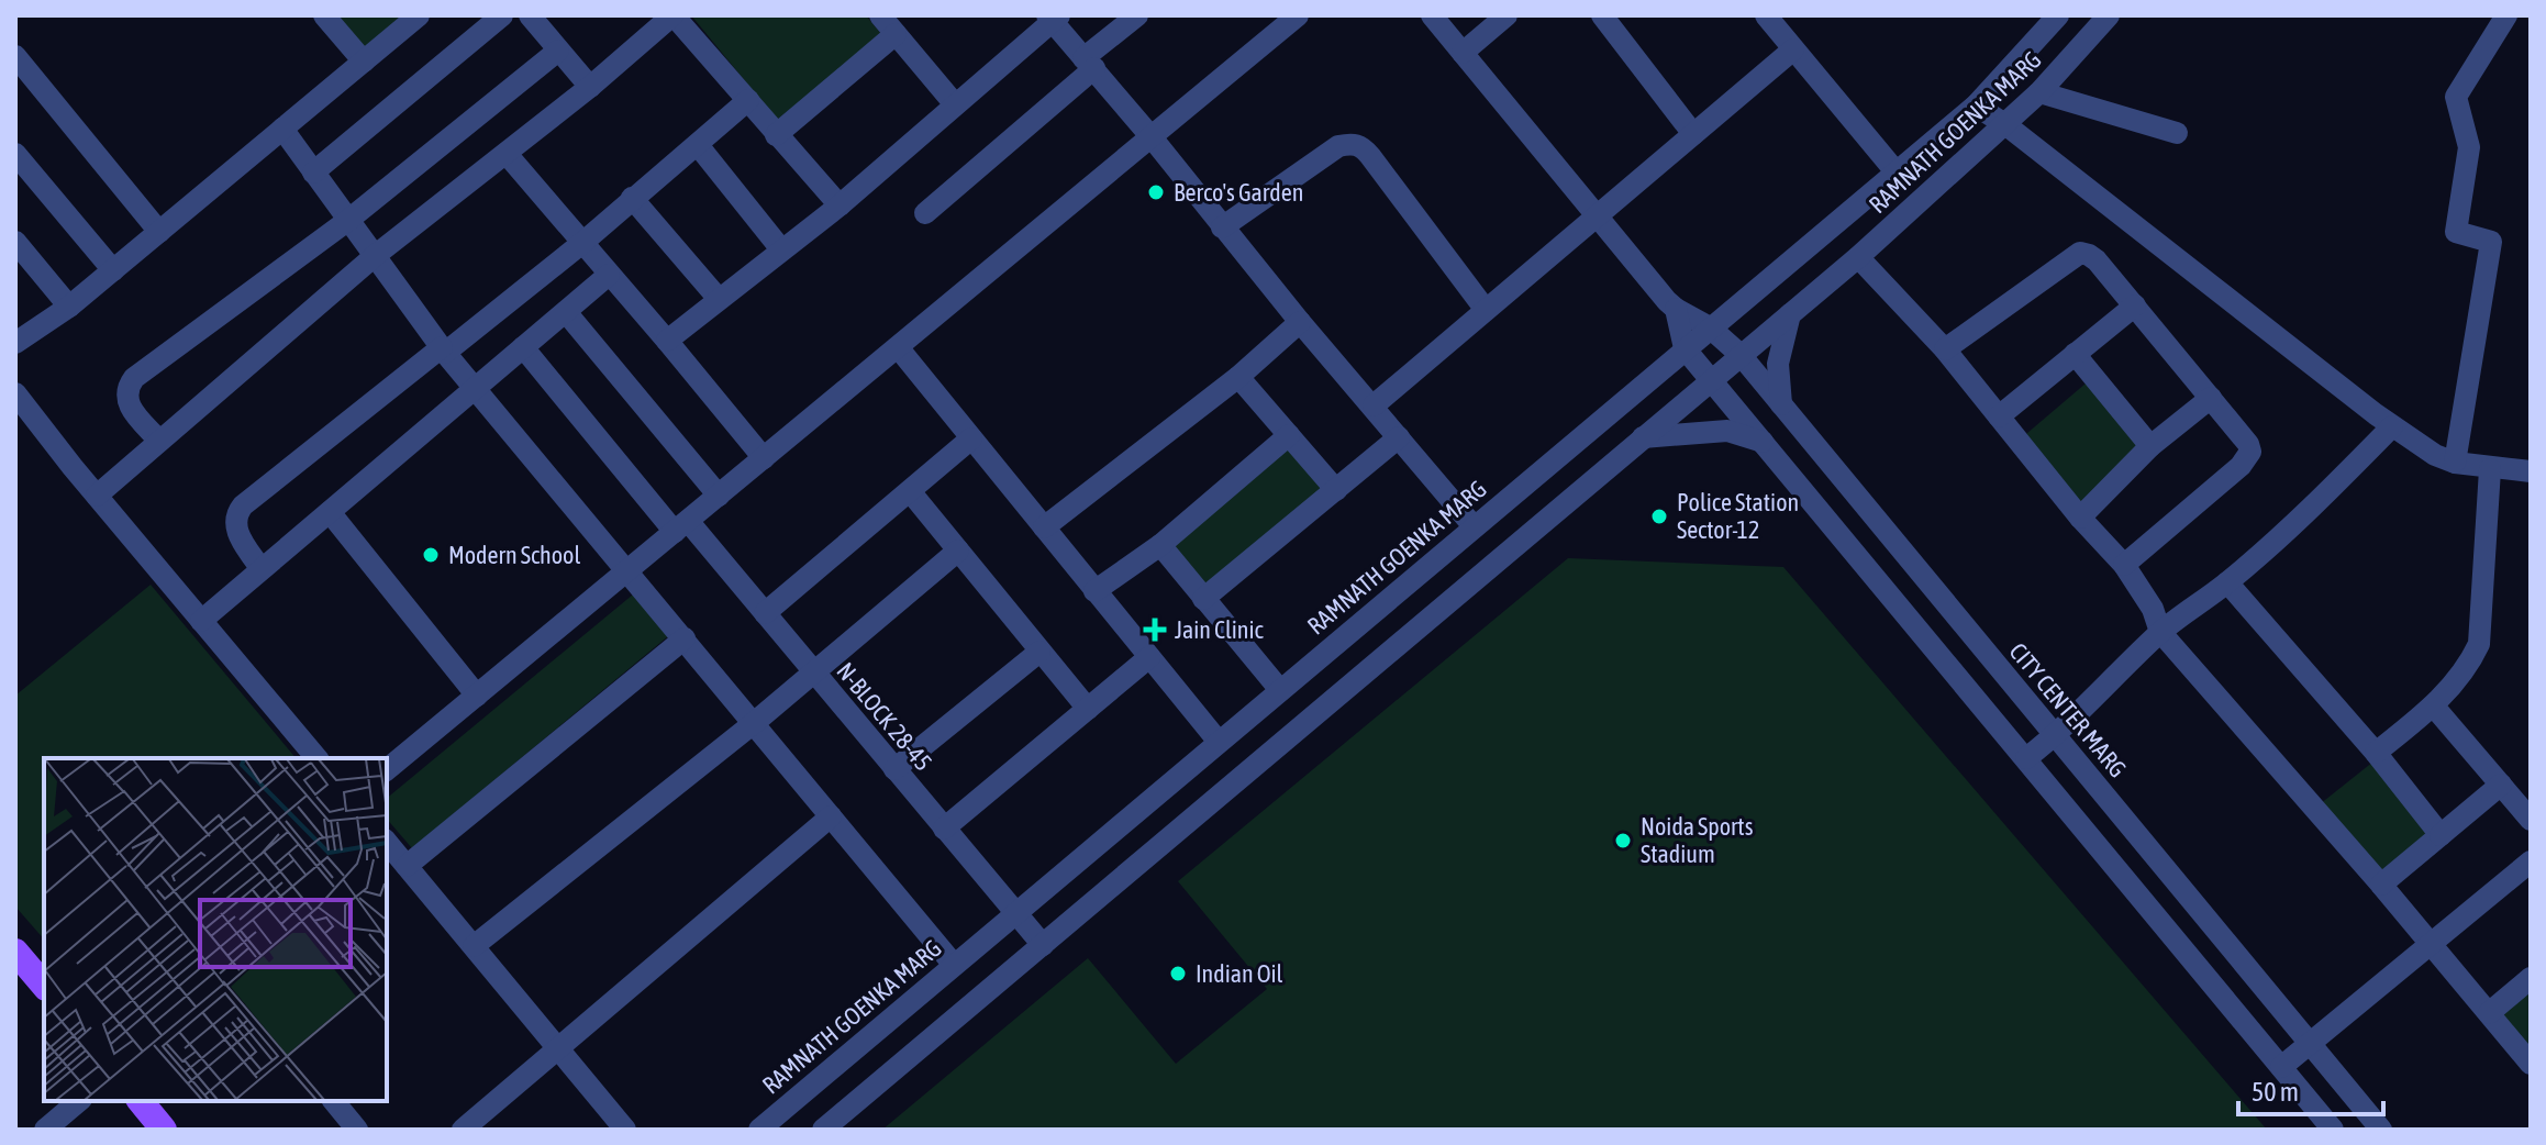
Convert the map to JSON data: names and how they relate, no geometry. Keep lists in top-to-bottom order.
{
  "streets": {
    "street": ["RAMNATH GOENKA MARG", "CITY CENTER MARG", "N-BLOCK 28-45"]
  },
  "crossings": [
    ["RAMNATH GOENKA MARG", "CITY CENTER MARG"],
    ["RAMNATH GOENKA MARG", "N-BLOCK 28-45"]
  ],
  "places": {
    "other": [
      "Berco's Garden",
      "Police Station Sector-12",
      "Modern School",
      "Noida Sports Stadium",
      "Indian Oil"
    ],
    "health": ["Jain Clinic"]
  },
  "scale_bar": "50 m"
}
